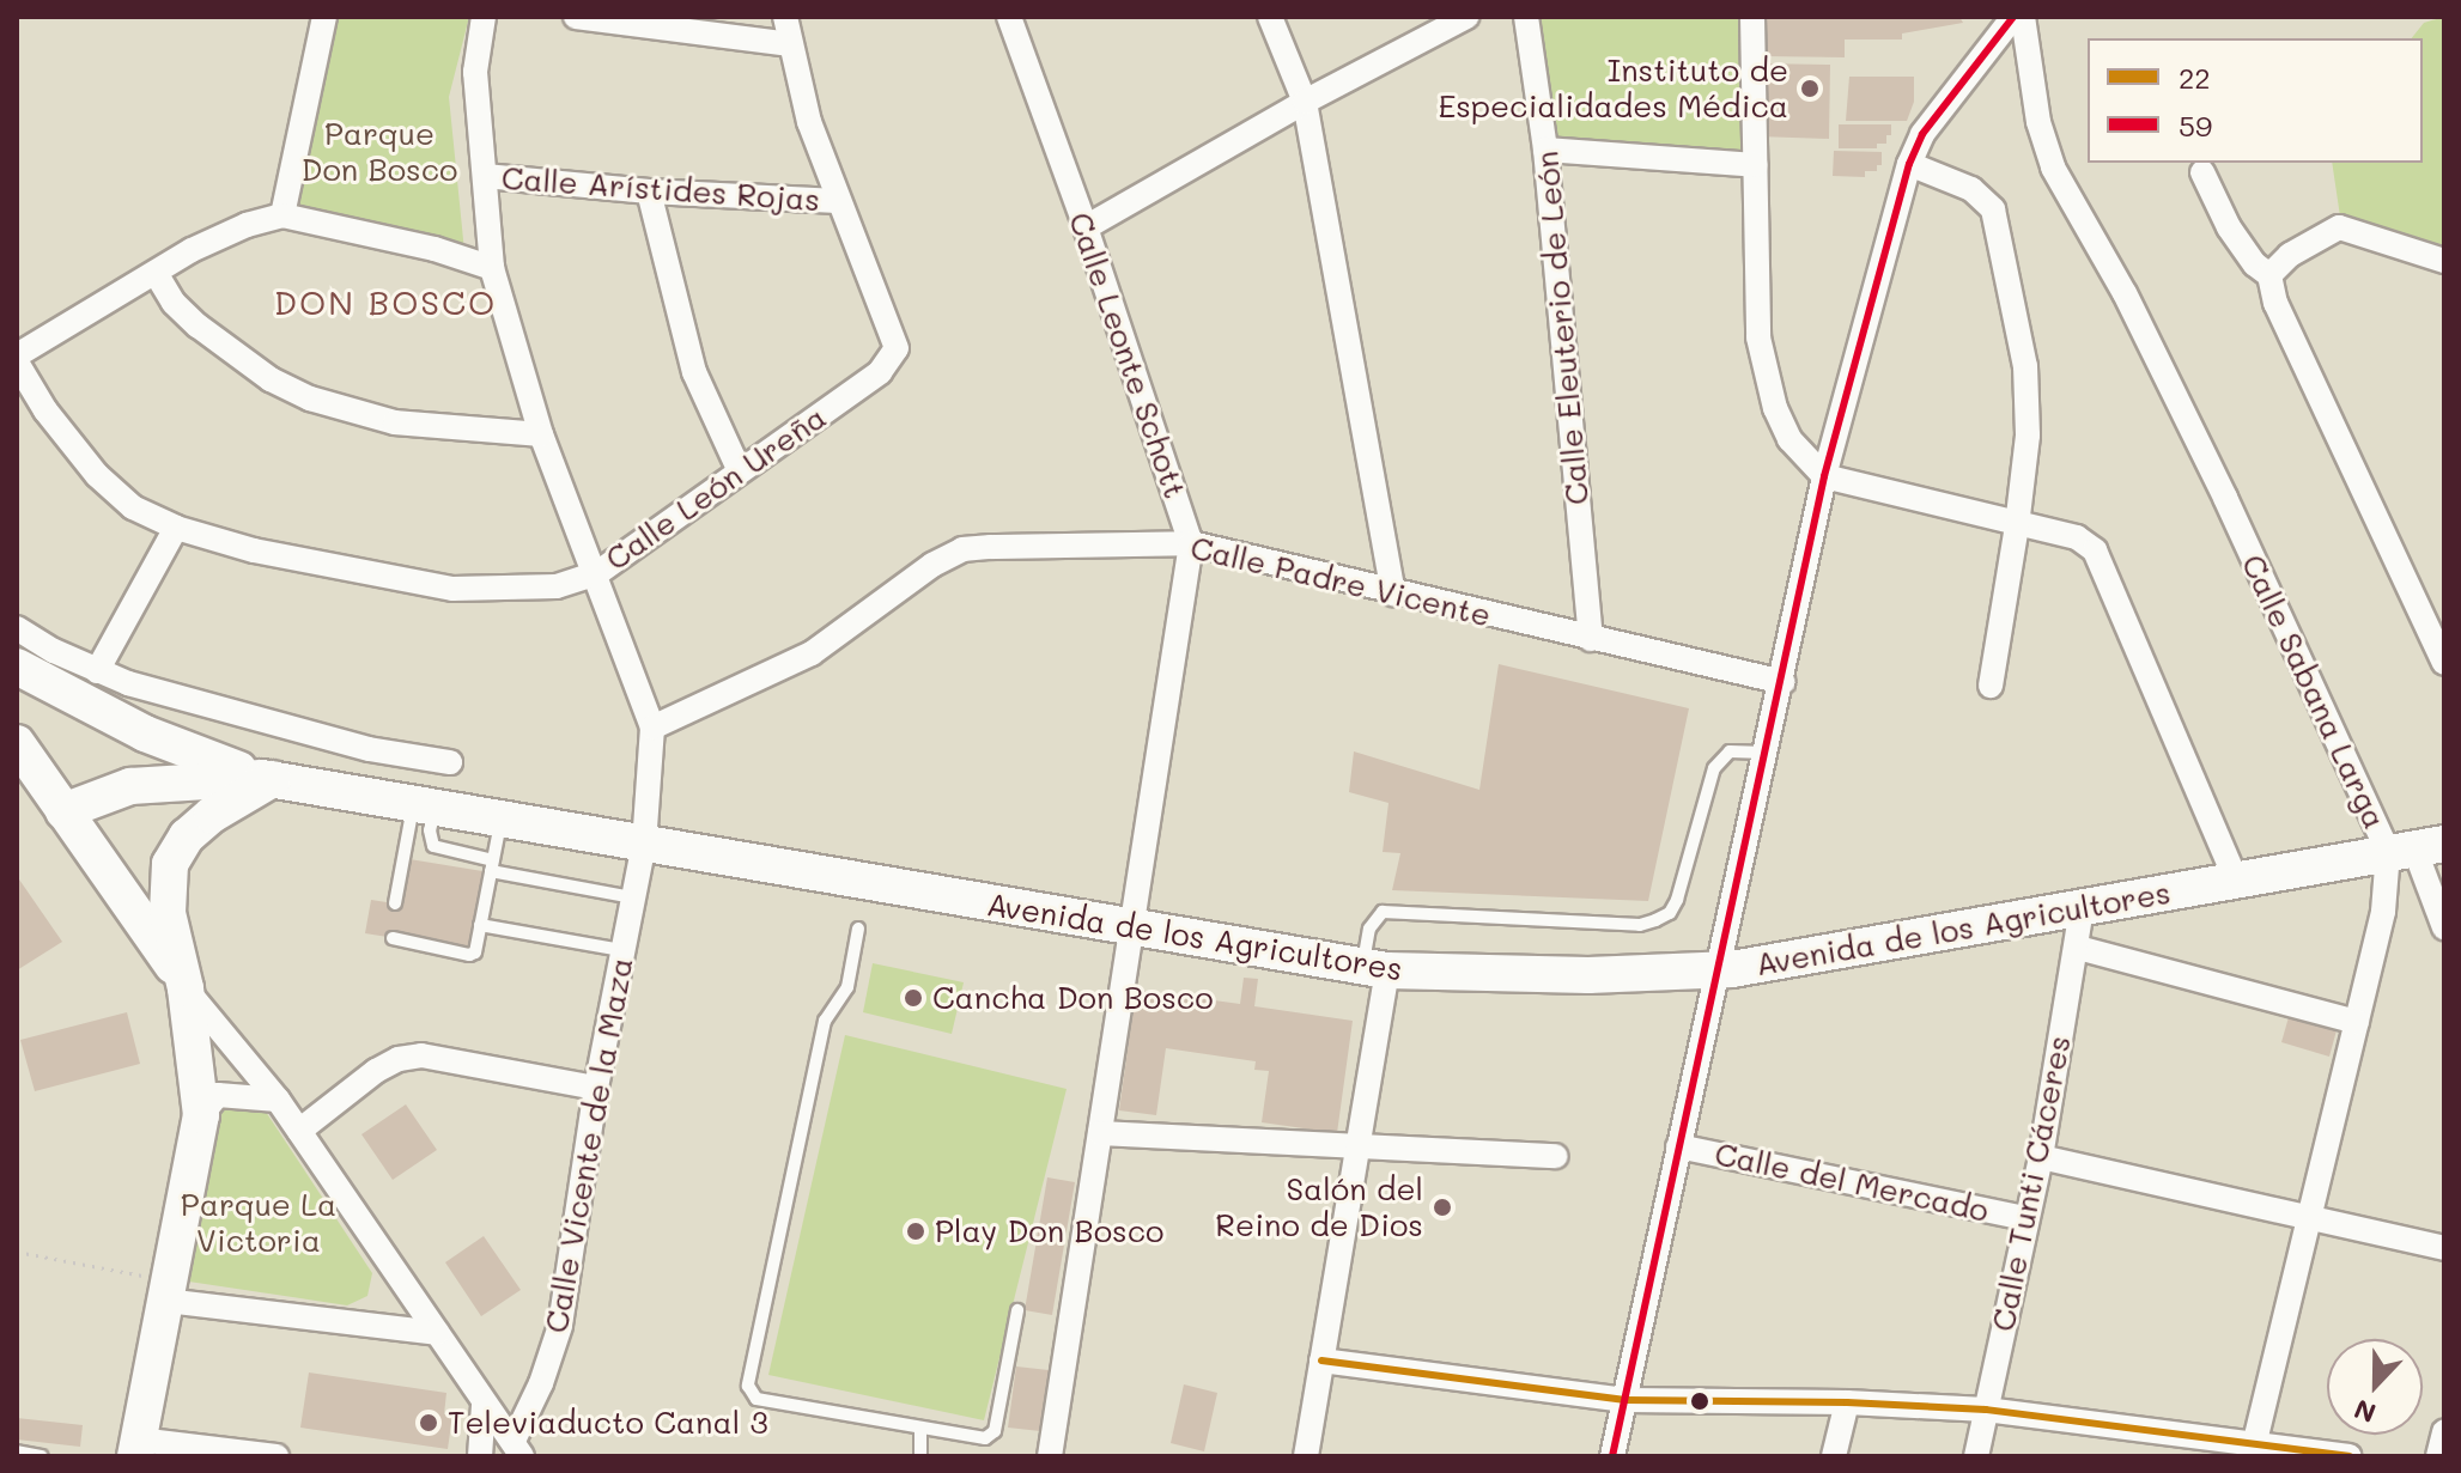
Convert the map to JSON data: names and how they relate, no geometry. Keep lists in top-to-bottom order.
{
  "streets": {
    "main road": ["Avenida de los Agricultores"],
    "street": [
      "Calle Arístides Rojas",
      "Calle Eleuterio de León",
      "Calle Leonte Schott",
      "Calle León Ureña",
      "Calle Padre Vicente",
      "Calle Sabana Larga",
      "Calle Vicente de la Maza",
      "Calle del Mercado",
      "Calle Tunti Cáceres"
    ]
  },
  "crossings": [
    ["Calle Arístides Rojas", "Calle León Ureña"],
    ["Calle Eleuterio de León", "Calle Padre Vicente"],
    ["Calle Leonte Schott", "Calle Padre Vicente"],
    ["Calle Leonte Schott", "Avenida de los Agricultores"],
    ["Calle Padre Vicente", "Calle Vicente de la Maza"],
    ["Calle Sabana Larga", "Avenida de los Agricultores"],
    ["Avenida de los Agricultores", "Calle Vicente de la Maza"],
    ["Avenida de los Agricultores", "Calle Tunti Cáceres"],
    ["Calle del Mercado", "Calle Tunti Cáceres"]
  ],
  "districts": ["DON BOSCO"],
  "parks": ["Parque Don Bosco", "Parque La Victoria"],
  "places": [
    "Instituto de Especialidades Médica",
    "Cancha Don Bosco",
    "Salón del Reino de Dios",
    "Play Don Bosco",
    "Televiaducto Canal 3"
  ],
  "lines": ["transit line 59", "transit line 22"],
  "legend": ["22", "59"],
  "north": "bottom"
}
